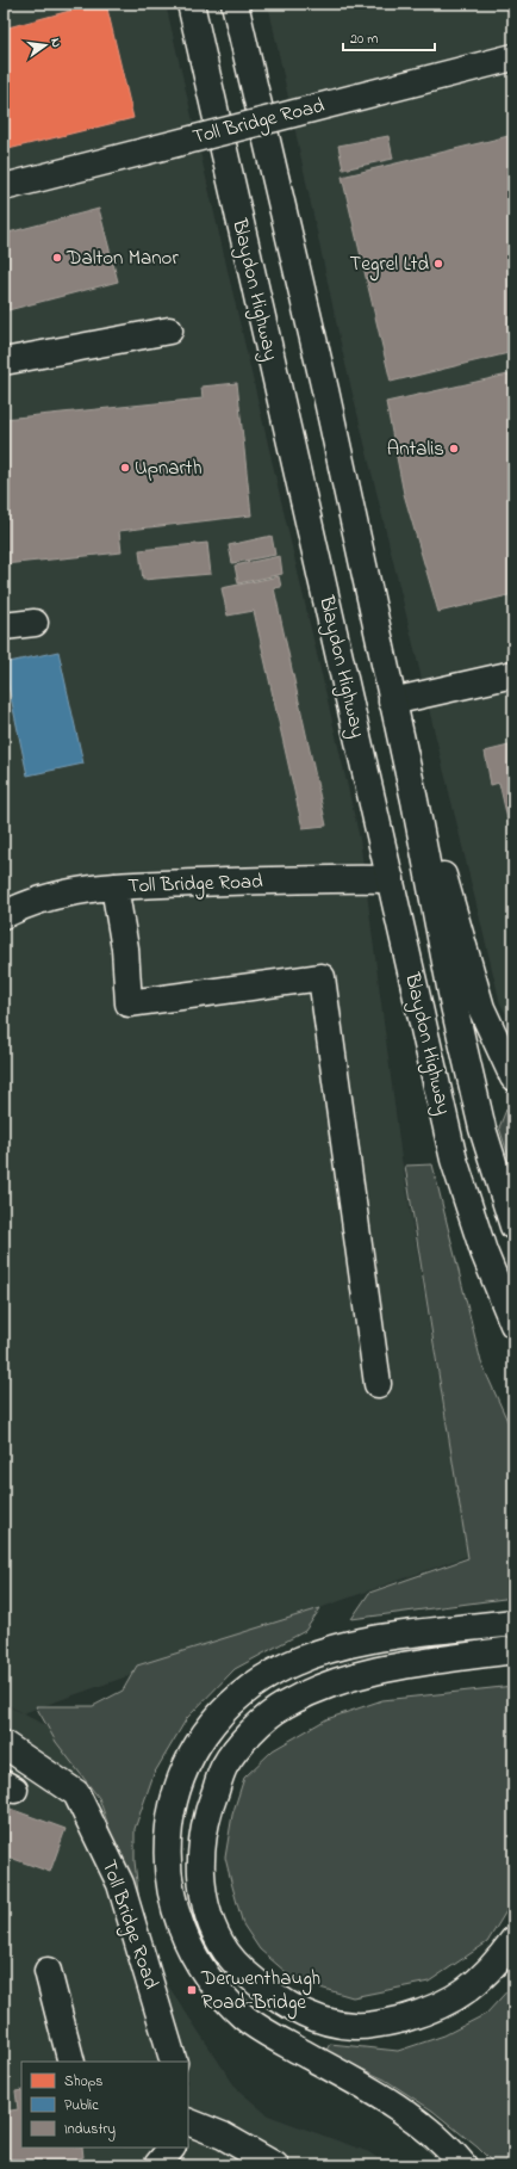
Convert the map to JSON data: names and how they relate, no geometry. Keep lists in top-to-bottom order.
{
  "streets": {
    "main road": ["Toll Bridge Road", "Blaydon Highway"]
  },
  "crossings": [
    ["Toll Bridge Road", "Blaydon Highway"]
  ],
  "places": {
    "other": [
      "Dalton Manor",
      "Tegrel Ltd",
      "Antalis",
      "Upnarth"
    ],
    "transit": ["Derwenthaugh Road-Bridge"]
  },
  "legend": ["Shops", "Public", "Industry"],
  "scale_bar": "20 m",
  "north": "right"
}
